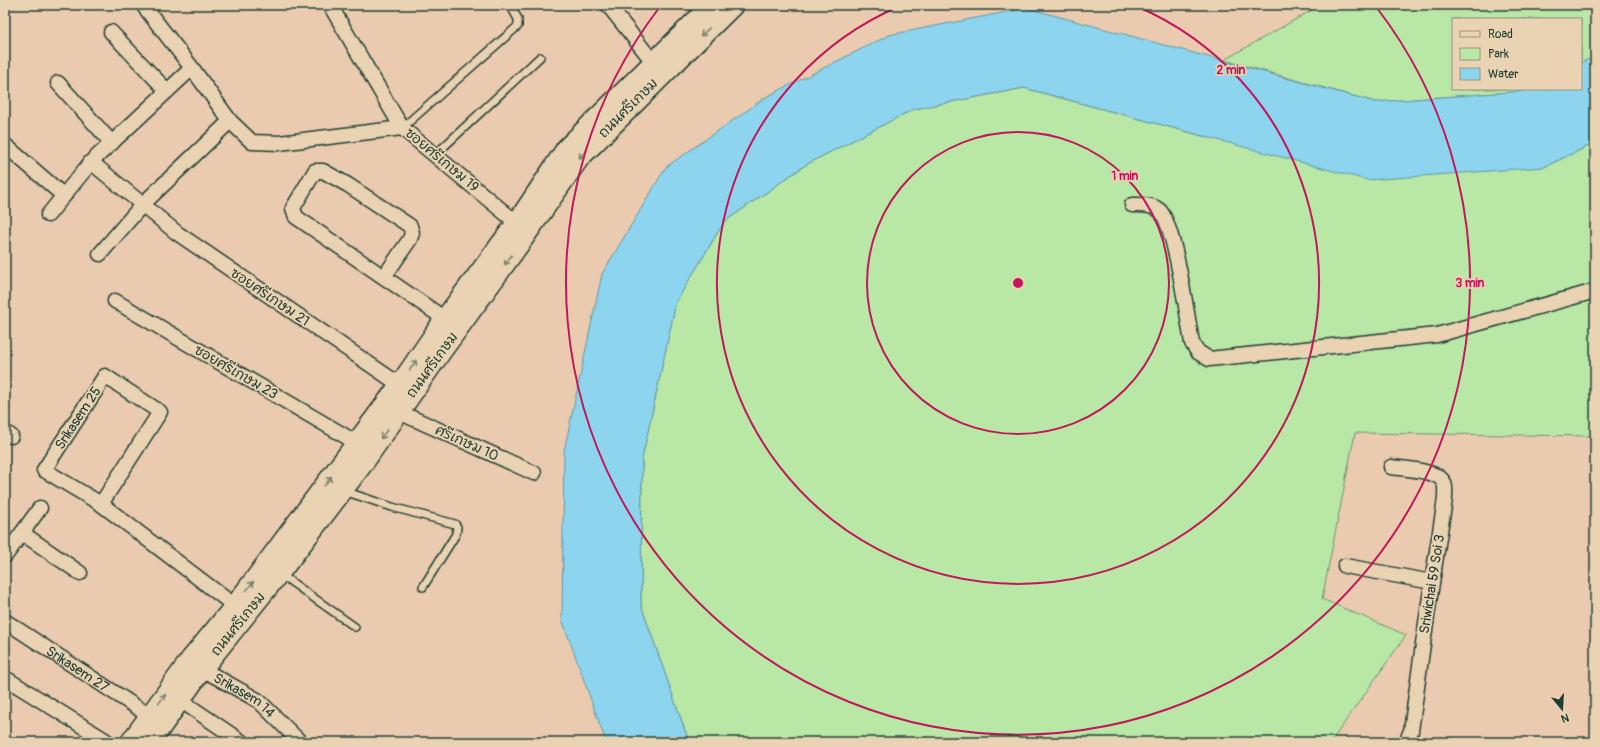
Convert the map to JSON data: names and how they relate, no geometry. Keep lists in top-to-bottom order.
{
  "streets": {
    "main road": ["ถนนศรีเกษม"],
    "street": [
      "ซอยศรีเกษม 19",
      "ซอยศรีเกษม 21",
      "ซอยศรีเกษม 23",
      "Srikasem 25",
      "ศรีเกษม 10",
      "Sriwichai 59 Soi 3",
      "Srikasem 27",
      "Srikasem 14"
    ]
  },
  "crossings": [
    ["ถนนศรีเกษม", "ซอยศรีเกษม 19"],
    ["ถนนศรีเกษม", "ซอยศรีเกษม 21"],
    ["ถนนศรีเกษม", "ซอยศรีเกษม 23"],
    ["ถนนศรีเกษม", "Srikasem 25"],
    ["ถนนศรีเกษม", "ศรีเกษม 10"],
    ["ถนนศรีเกษม", "Srikasem 27"],
    ["ถนนศรีเกษม", "Srikasem 14"]
  ],
  "legend": ["Road", "Park", "Water"],
  "north": "bottom",
  "rings": ["2 min", "1 min", "3 min"]
}
